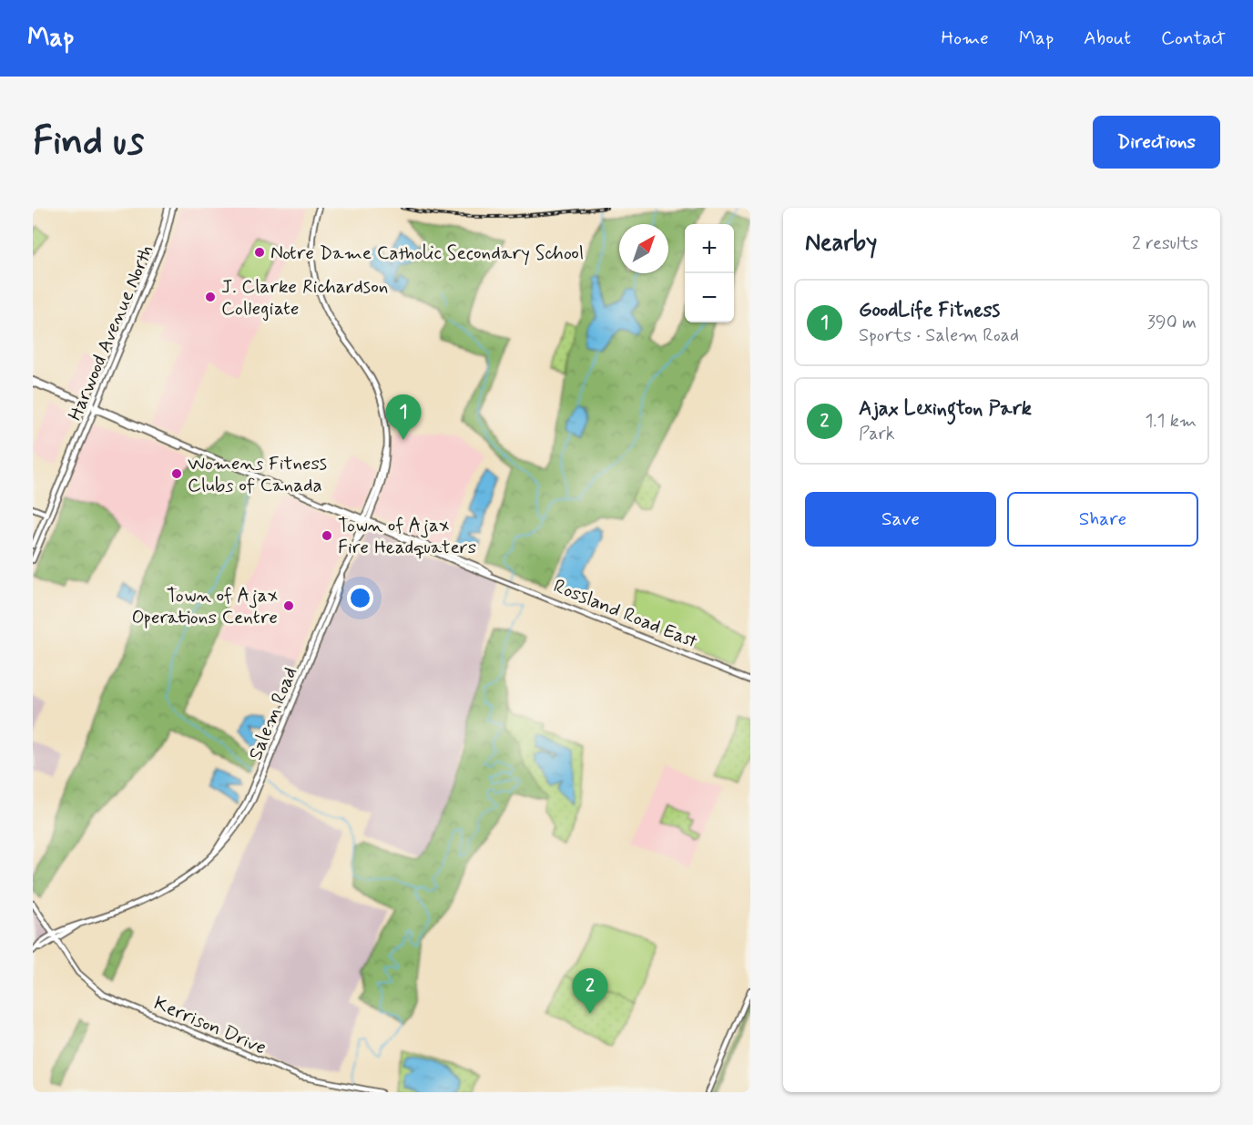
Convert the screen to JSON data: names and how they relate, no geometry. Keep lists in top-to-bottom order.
{
  "streets": {
    "main road": [
      "Harwood Avenue North",
      "Rossland Road East",
      "Salem Road",
      "Kerrison Drive"
    ]
  },
  "crossings": [
    ["Harwood Avenue North", "Rossland Road East"],
    ["Rossland Road East", "Salem Road"],
    ["Salem Road", "Kerrison Drive"]
  ],
  "places": [
    "Notre Dame Catholic Secondary School",
    "J. Clarke Richardson Collegiate",
    "Womens Fitness Clubs of Canada",
    "Town of Ajax Fire Headquaters",
    "Town of Ajax Operations Centre"
  ],
  "north": "top right",
  "page": {
    "header": "Map",
    "nav": [
      "Home",
      "Map",
      "About",
      "Contact"
    ],
    "buttons": [
      "Directions",
      ["Save", "Share"]
    ],
    "title": "Find us",
    "heading": ["Nearby", "2 results"],
    "map_buttons": ["+", "−"],
    "list": [
      {
        "mark": "1",
        "name": "GoodLife Fitness",
        "note": "Sports · Salem Road",
        "value": "390 m"
      },
      {
        "mark": "2",
        "name": "Ajax Lexington Park",
        "note": "Park",
        "value": "1.1 km"
      }
    ],
    "pins": ["1", "2"]
  }
}
